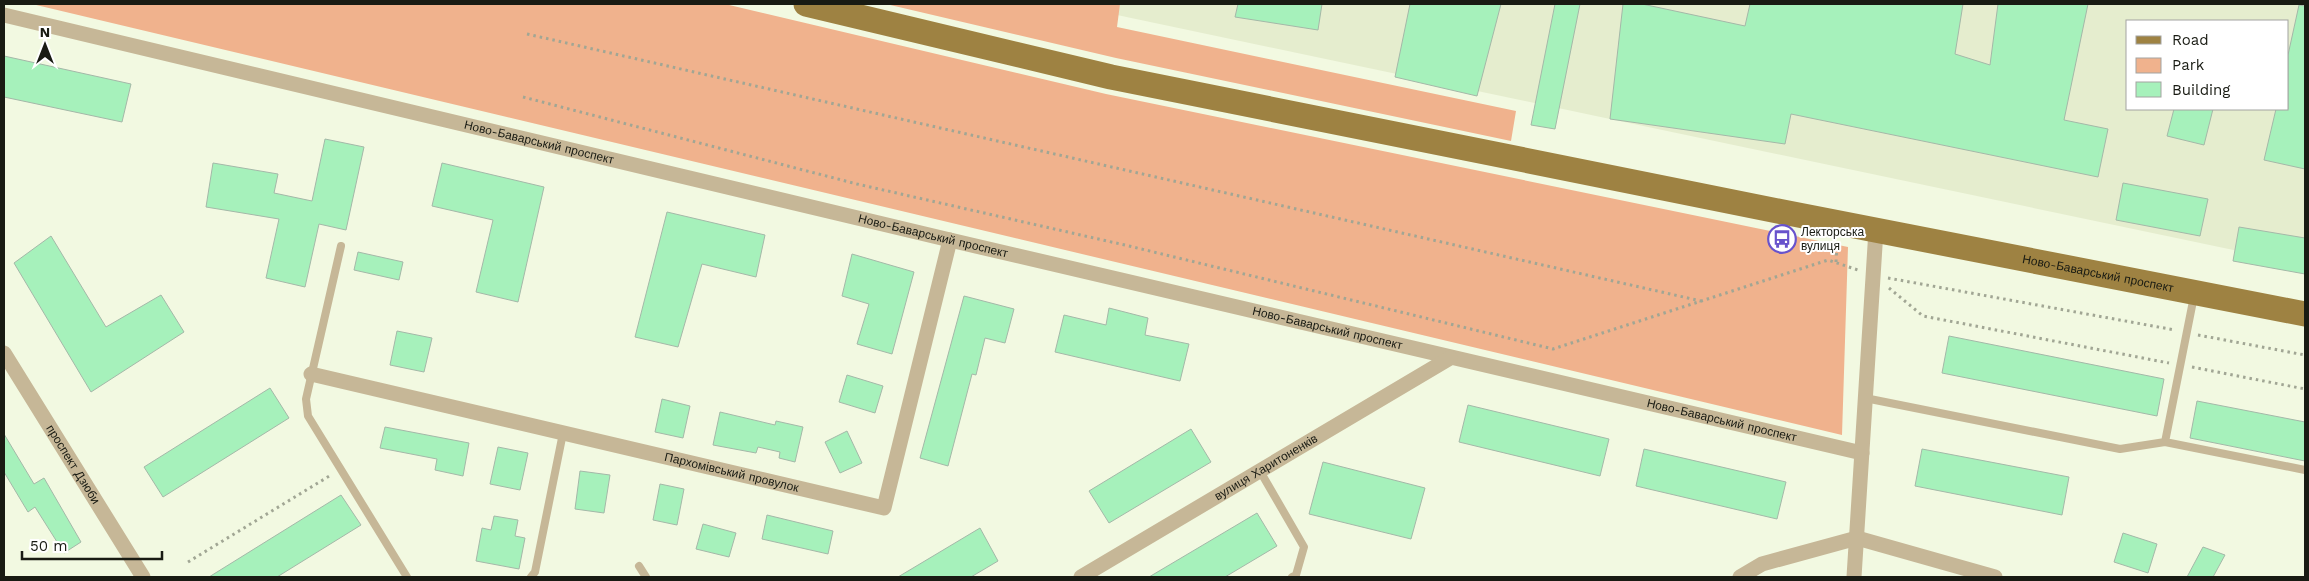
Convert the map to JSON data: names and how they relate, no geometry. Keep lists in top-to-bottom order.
{
  "streets": {
    "main road": ["Ново-Баварський проспект"],
    "street": ["проспект Дзюби", "вулиця Харитоненків", "Пархомівський провулок"]
  },
  "crossings": [
    ["Ново-Баварський проспект", "вулиця Харитоненків"],
    ["Ново-Баварський проспект", "Пархомівський провулок"]
  ],
  "places": {
    "bus stop": ["Лекторська вулиця"]
  },
  "legend": ["Road", "Park", "Building"],
  "scale_bar": "50 m",
  "north": "top"
}
